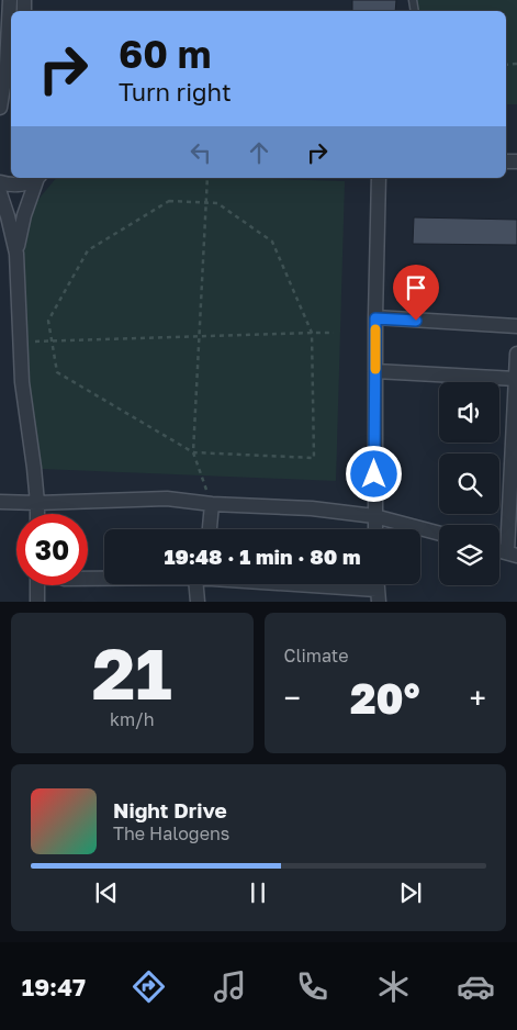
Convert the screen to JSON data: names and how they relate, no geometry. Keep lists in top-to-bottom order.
{
  "page": {
    "turn": ["60 m", "Turn right"],
    "limit": "30",
    "trip": "19:48 · 1 min · 80 m",
    "tile": [
      ["21", "km/h"],
      "Climate"
    ],
    "heat": ["−", "20°", "+"],
    "song": ["Night Drive", "The Halogens"],
    "tabs": "19:47"
  }
}
